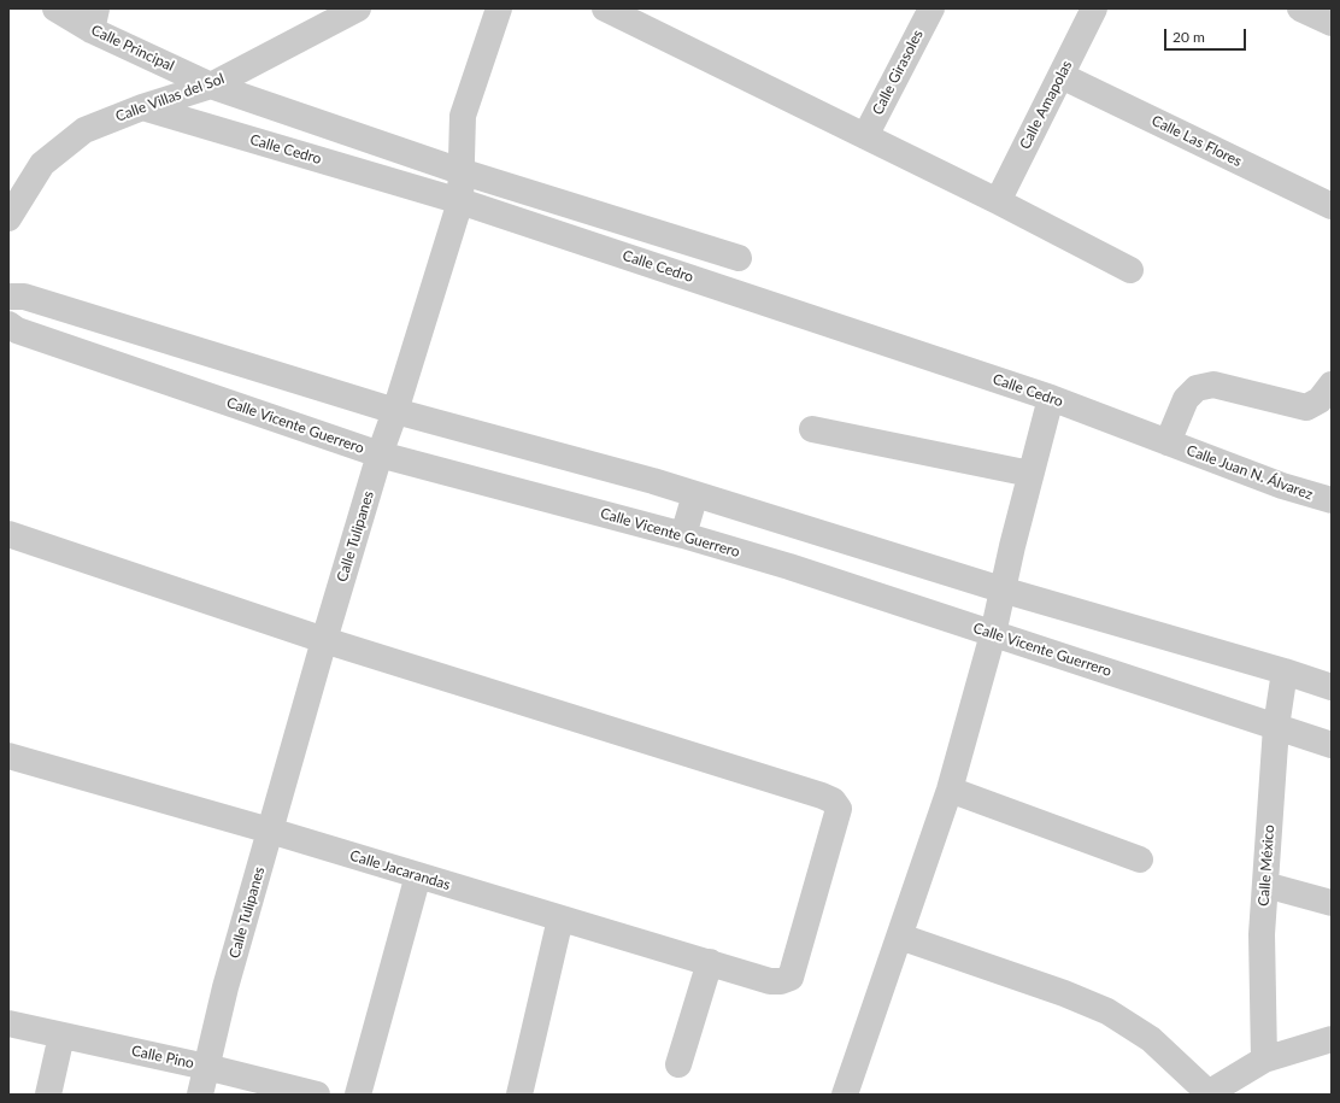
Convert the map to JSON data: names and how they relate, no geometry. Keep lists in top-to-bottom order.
{
  "streets": {
    "street": [
      "Calle Principal",
      "Calle Girasoles",
      "Calle Villas del Sol",
      "Calle Amapolas",
      "Calle Las Flores",
      "Calle Cedro",
      "Calle Vicente Guerrero",
      "Calle Juan N. Álvarez",
      "Calle Tulipanes",
      "Calle México",
      "Calle Jacarandas",
      "Calle Pino"
    ]
  },
  "crossings": [
    ["Calle Principal", "Calle Villas del Sol"],
    ["Calle Villas del Sol", "Calle Cedro"],
    ["Calle Amapolas", "Calle Las Flores"],
    ["Calle Cedro", "Calle Juan N. Álvarez"],
    ["Calle Cedro", "Calle Tulipanes"],
    ["Calle Vicente Guerrero", "Calle Tulipanes"],
    ["Calle Vicente Guerrero", "Calle México"],
    ["Calle Tulipanes", "Calle Jacarandas"],
    ["Calle Tulipanes", "Calle Pino"]
  ],
  "scale_bar": "20 m"
}
